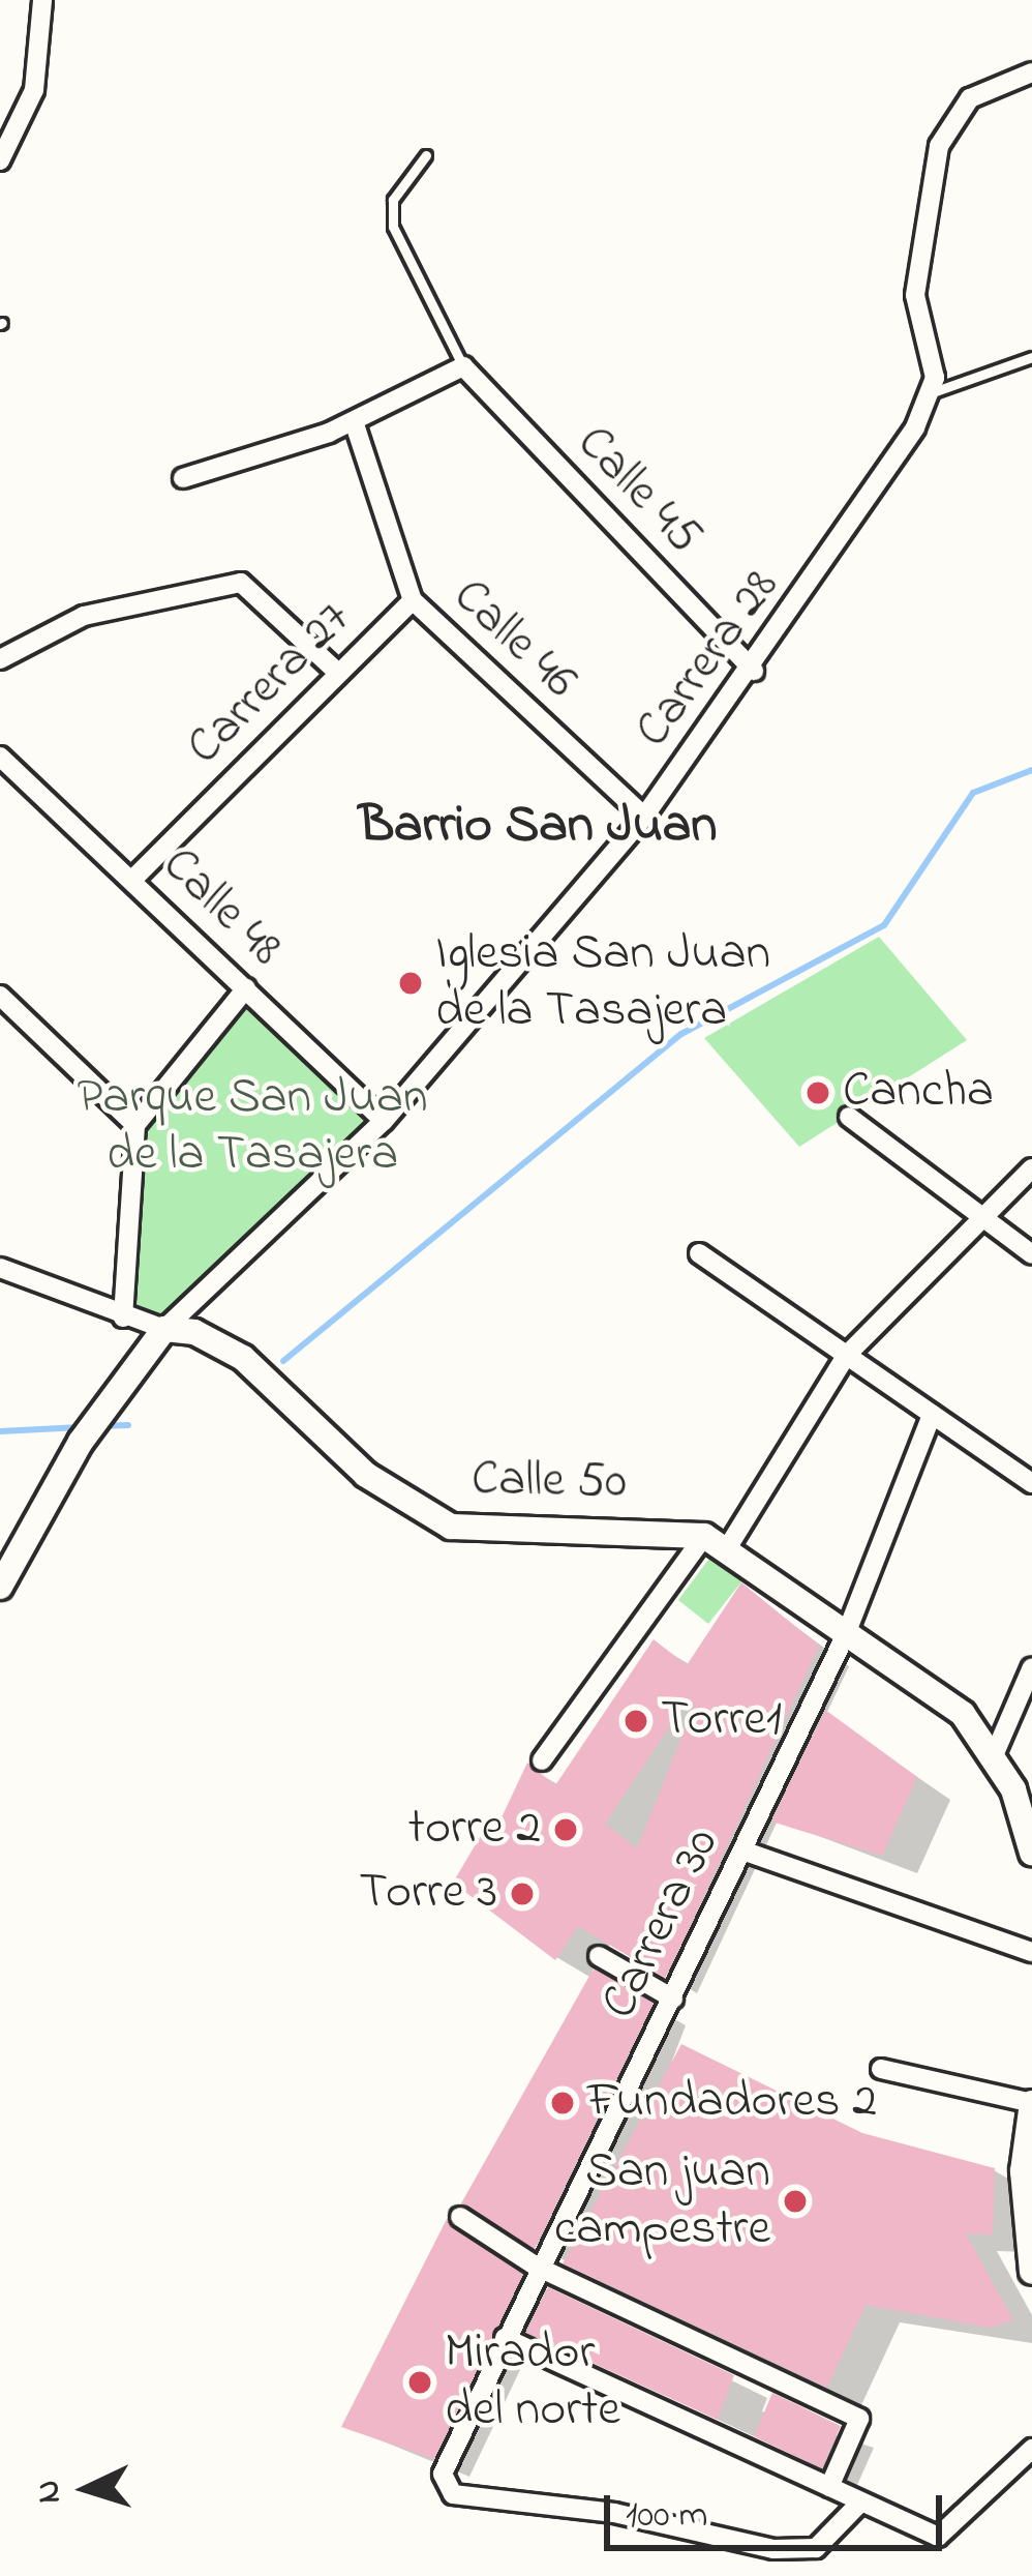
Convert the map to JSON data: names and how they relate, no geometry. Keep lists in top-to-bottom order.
{
  "streets": {
    "street": [
      "Calle 45",
      "Calle 46",
      "Carrera 28",
      "Carrera 27",
      "Calle 48",
      "Calle 50",
      "Carrera 30"
    ]
  },
  "crossings": [
    ["Calle 45", "Carrera 28"],
    ["Calle 46", "Carrera 28"],
    ["Calle 46", "Carrera 27"],
    ["Carrera 28", "Calle 48"],
    ["Carrera 28", "Calle 50"],
    ["Carrera 27", "Calle 48"]
  ],
  "districts": ["Barrio San Juan"],
  "parks": ["Parque San Juan de la Tasajera"],
  "places": [
    "Iglesia San Juan de la Tasajera",
    "Cancha",
    "Torre1",
    "torre 2",
    "Torre 3",
    "Fundadores 2",
    "San juan campestre",
    "Mirador del norte"
  ],
  "scale_bar": "100 m",
  "north": "left"
}
